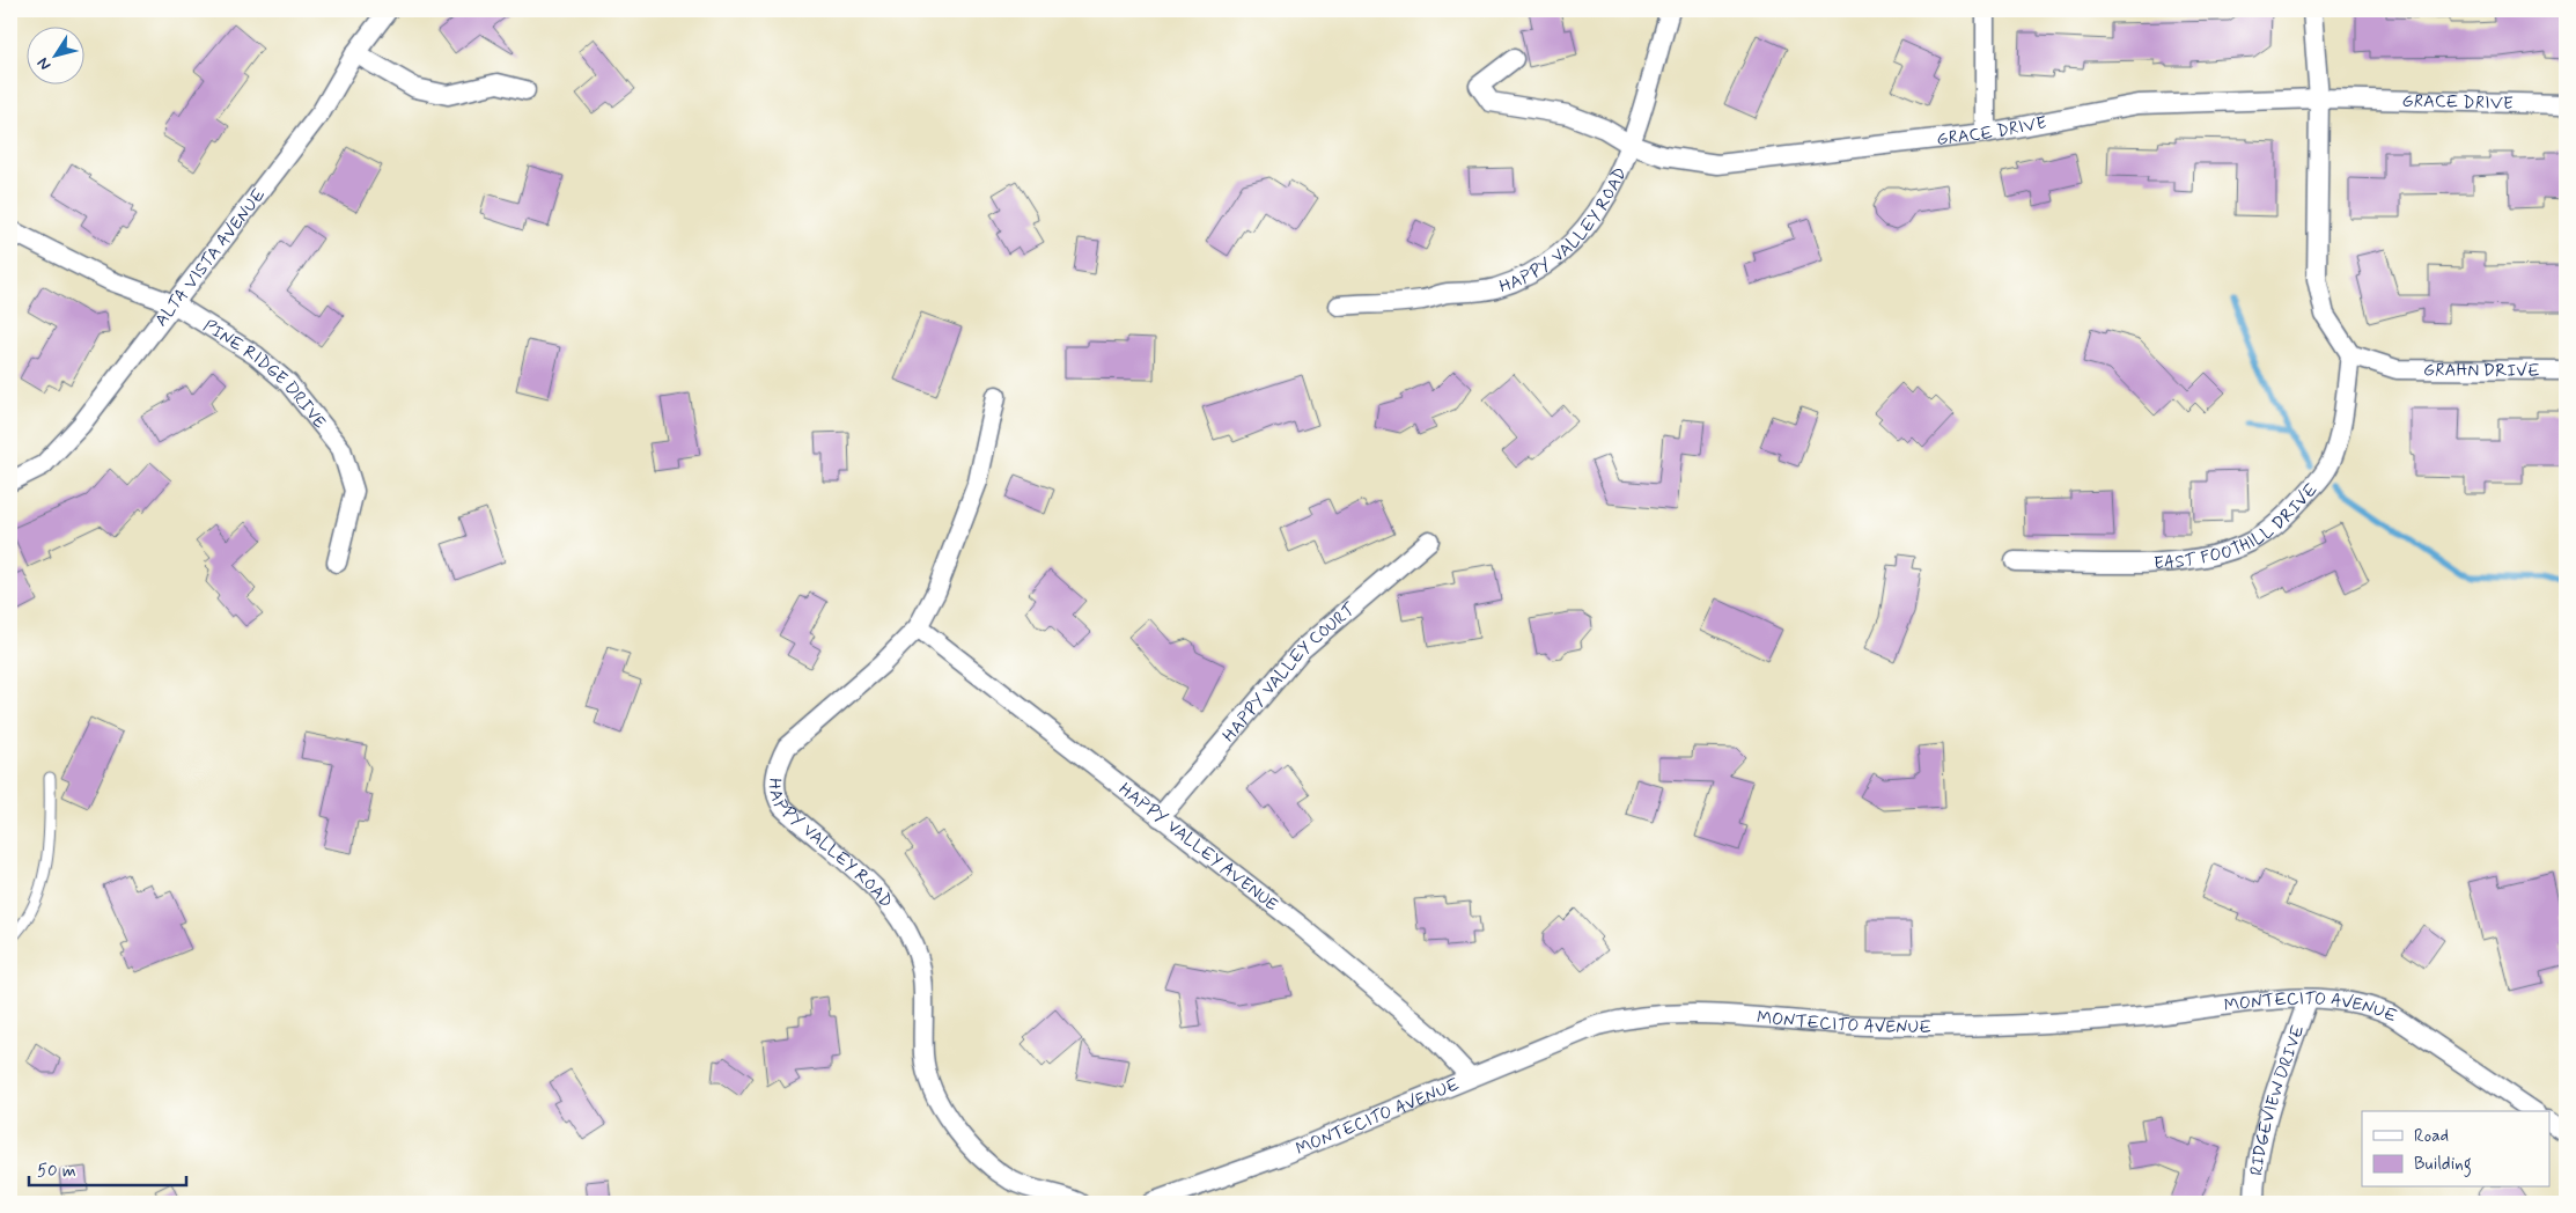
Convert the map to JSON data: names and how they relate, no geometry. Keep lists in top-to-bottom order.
{
  "streets": {
    "street": [
      "GRACE DRIVE",
      "HAPPY VALLEY ROAD",
      "ALTA VISTA AVENUE",
      "GRAHN DRIVE",
      "PINE RIDGE DRIVE",
      "EAST FOOTHILL DRIVE",
      "HAPPY VALLEY COURT",
      "HAPPY VALLEY AVENUE",
      "MONTECITO AVENUE",
      "RIDGEVIEW DRIVE"
    ]
  },
  "crossings": [
    ["GRACE DRIVE", "HAPPY VALLEY ROAD"],
    ["HAPPY VALLEY ROAD", "HAPPY VALLEY AVENUE"],
    ["ALTA VISTA AVENUE", "PINE RIDGE DRIVE"],
    ["GRAHN DRIVE", "EAST FOOTHILL DRIVE"],
    ["HAPPY VALLEY COURT", "HAPPY VALLEY AVENUE"],
    ["HAPPY VALLEY AVENUE", "MONTECITO AVENUE"],
    ["MONTECITO AVENUE", "RIDGEVIEW DRIVE"]
  ],
  "legend": ["Road", "Building"],
  "scale_bar": "50 m",
  "north": "bottom left"
}
